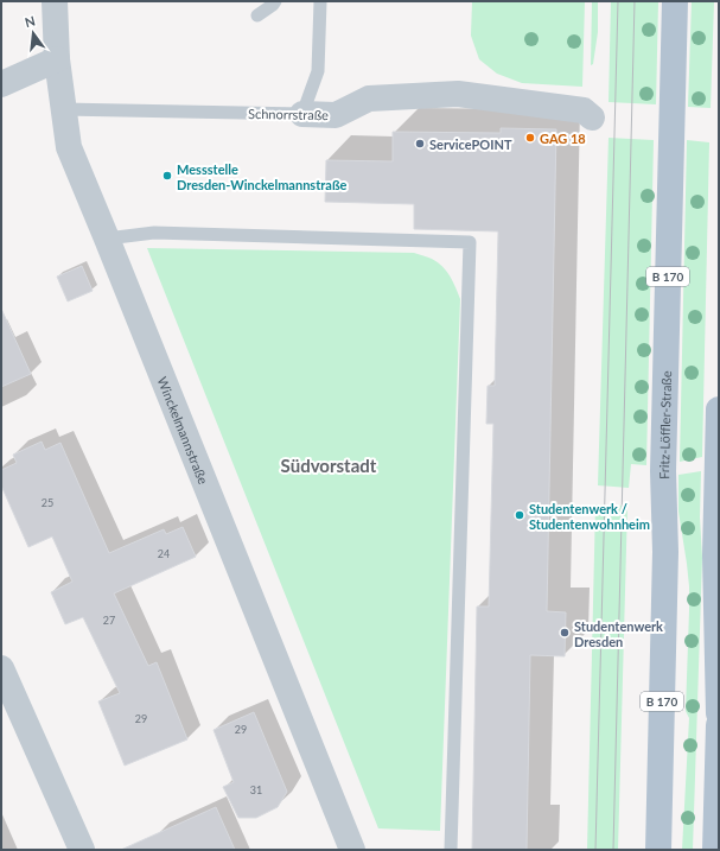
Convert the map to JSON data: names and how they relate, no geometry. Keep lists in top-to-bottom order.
{
  "streets": {
    "main road": ["B 170", "Fritz-Löffler-Straße"],
    "street": ["Schnorrstraße", "Winckelmannstraße"]
  },
  "crossings": [
    ["Schnorrstraße", "Winckelmannstraße"]
  ],
  "districts": ["Südvorstadt"],
  "places": [
    "GAG 18",
    "ServicePOINT",
    "Messstelle Dresden-Winckelmannstraße",
    "Studentenwerk / Studentenwohnheim",
    "Studentenwerk Dresden"
  ],
  "house_numbers": [
    "25",
    "24",
    "27",
    "29",
    "29",
    "31"
  ],
  "north": "top"
}
